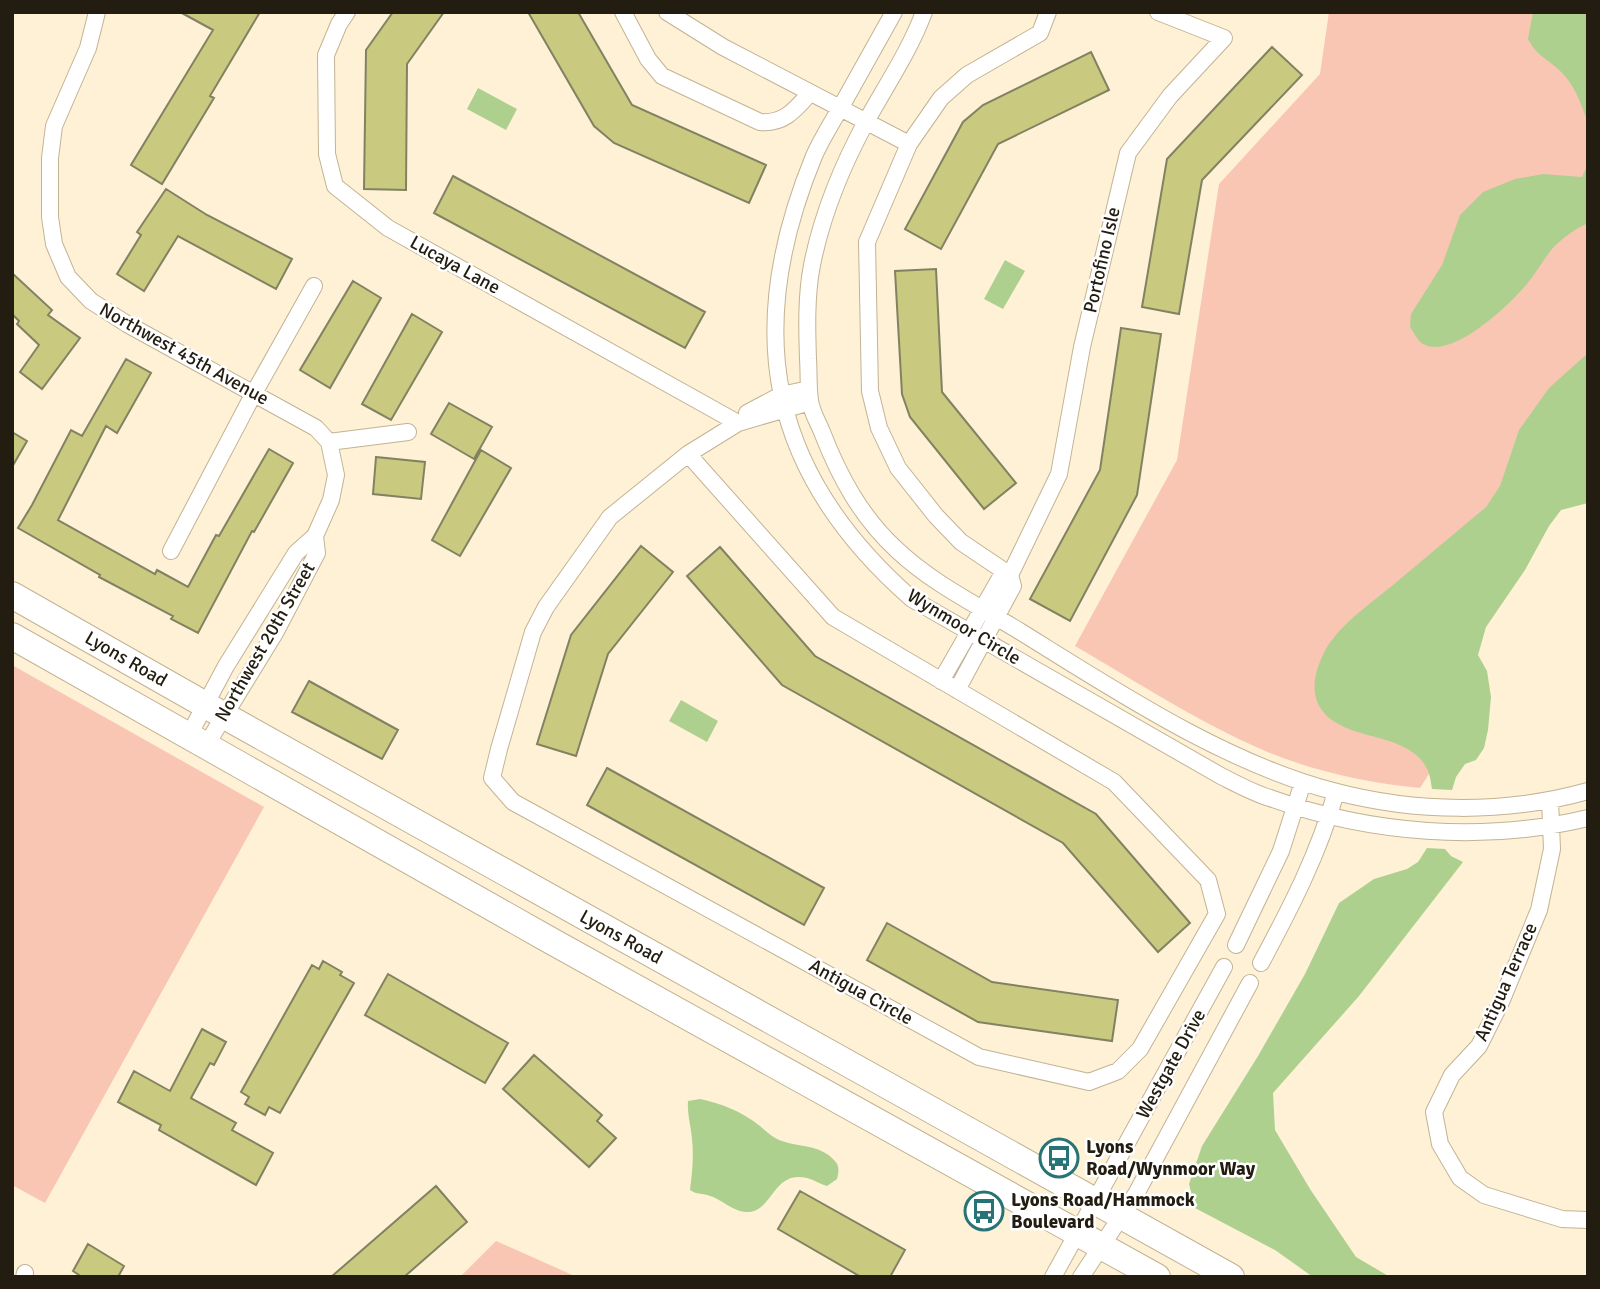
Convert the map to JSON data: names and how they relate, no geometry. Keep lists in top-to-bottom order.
{
  "streets": {
    "main road": ["Lyons Road"],
    "street": [
      "Portofino Isle",
      "Lucaya Lane",
      "Northwest 45th Avenue",
      "Wynmoor Circle",
      "Northwest 20th Street",
      "Antigua Terrace",
      "Antigua Circle",
      "Westgate Drive"
    ]
  },
  "crossings": [
    ["Portofino Isle", "Wynmoor Circle"],
    ["Lucaya Lane", "Antigua Circle"],
    ["Northwest 45th Avenue", "Northwest 20th Street"],
    ["Wynmoor Circle", "Antigua Terrace"],
    ["Wynmoor Circle", "Antigua Circle"],
    ["Northwest 20th Street", "Lyons Road"],
    ["Lyons Road", "Westgate Drive"]
  ],
  "places": {
    "bus stop": ["Lyons Road/Wynmoor Way", "Lyons Road/Hammock Boulevard"]
  }
}
